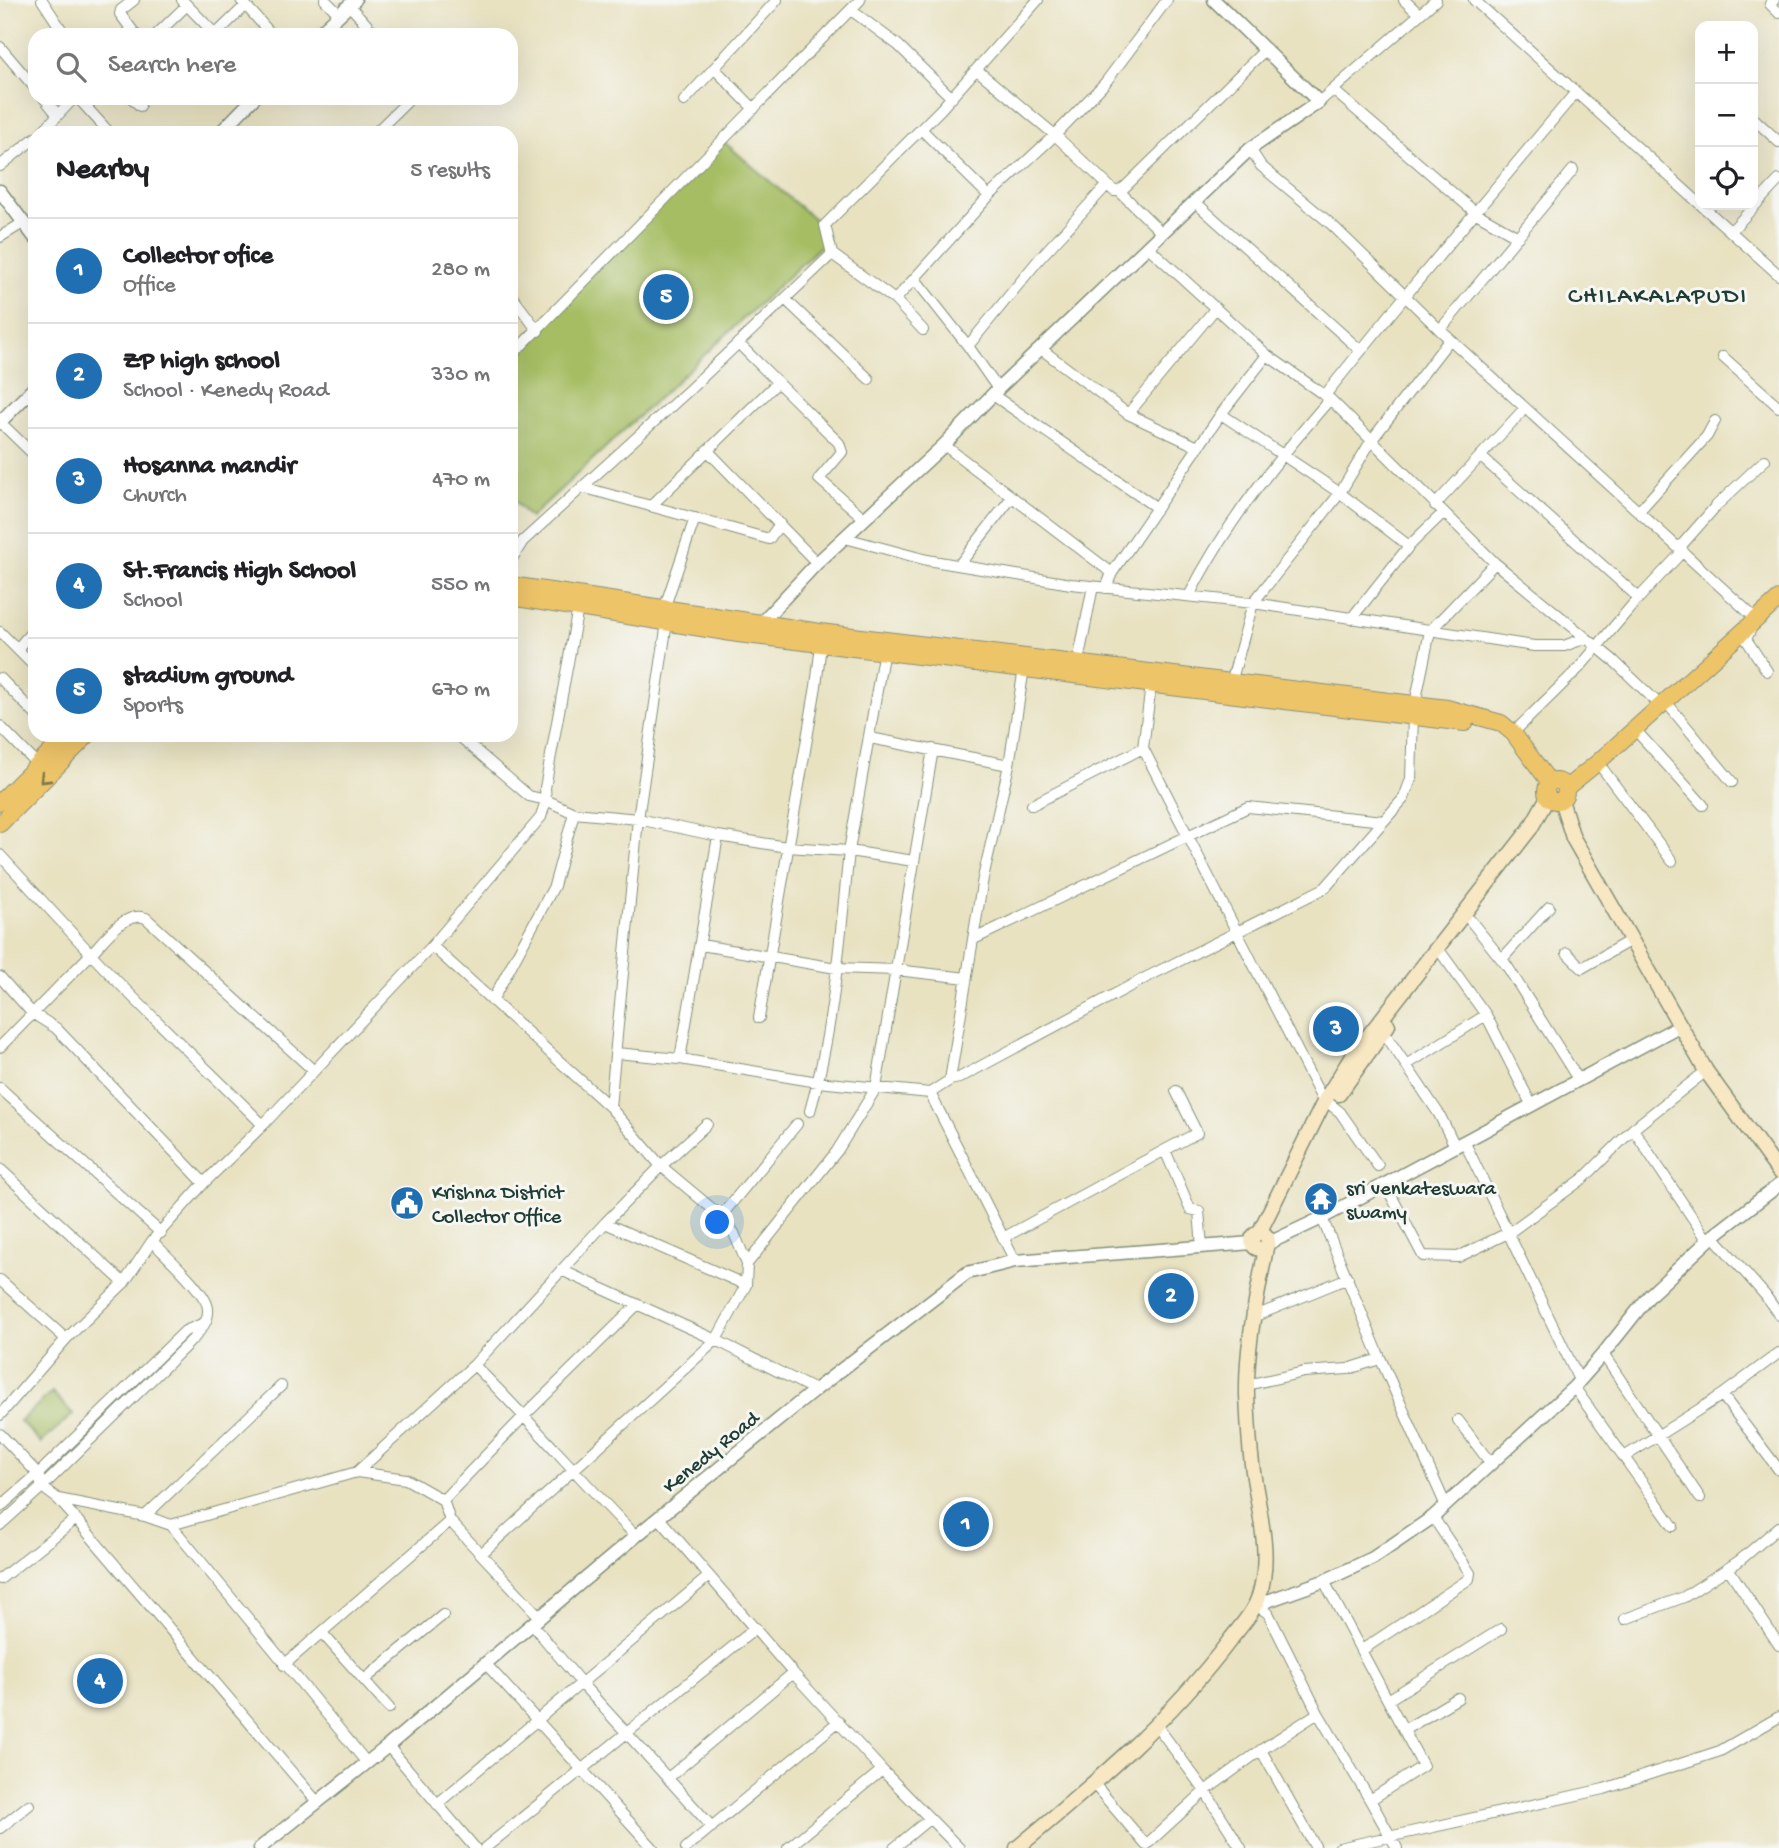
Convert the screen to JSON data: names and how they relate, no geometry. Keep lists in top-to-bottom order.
{
  "streets": {
    "street": ["Kenedy Road"]
  },
  "districts": ["CHILAKALAPUDI"],
  "places": {
    "temple": ["sri venkateswara swamy"],
    "public building": ["Krishna District Collector Office"]
  },
  "page": {
    "map_buttons": ["+", "−"],
    "search": "Search here",
    "heading": ["Nearby", "5 results"],
    "list": [
      {
        "mark": "1",
        "name": "Collector ofice",
        "note": "Office",
        "value": "280 m"
      },
      {
        "mark": "2",
        "name": "ZP high school",
        "note": "School · Kenedy Road",
        "value": "330 m"
      },
      {
        "mark": "3",
        "name": "Hosanna mandir",
        "note": "Church",
        "value": "470 m"
      },
      {
        "mark": "4",
        "name": "St.Francis High School",
        "note": "School",
        "value": "550 m"
      },
      {
        "mark": "5",
        "name": "stadium ground",
        "note": "Sports",
        "value": "670 m"
      }
    ],
    "pins": [
      "5",
      "3",
      "2",
      "1",
      "4"
    ]
  }
}
